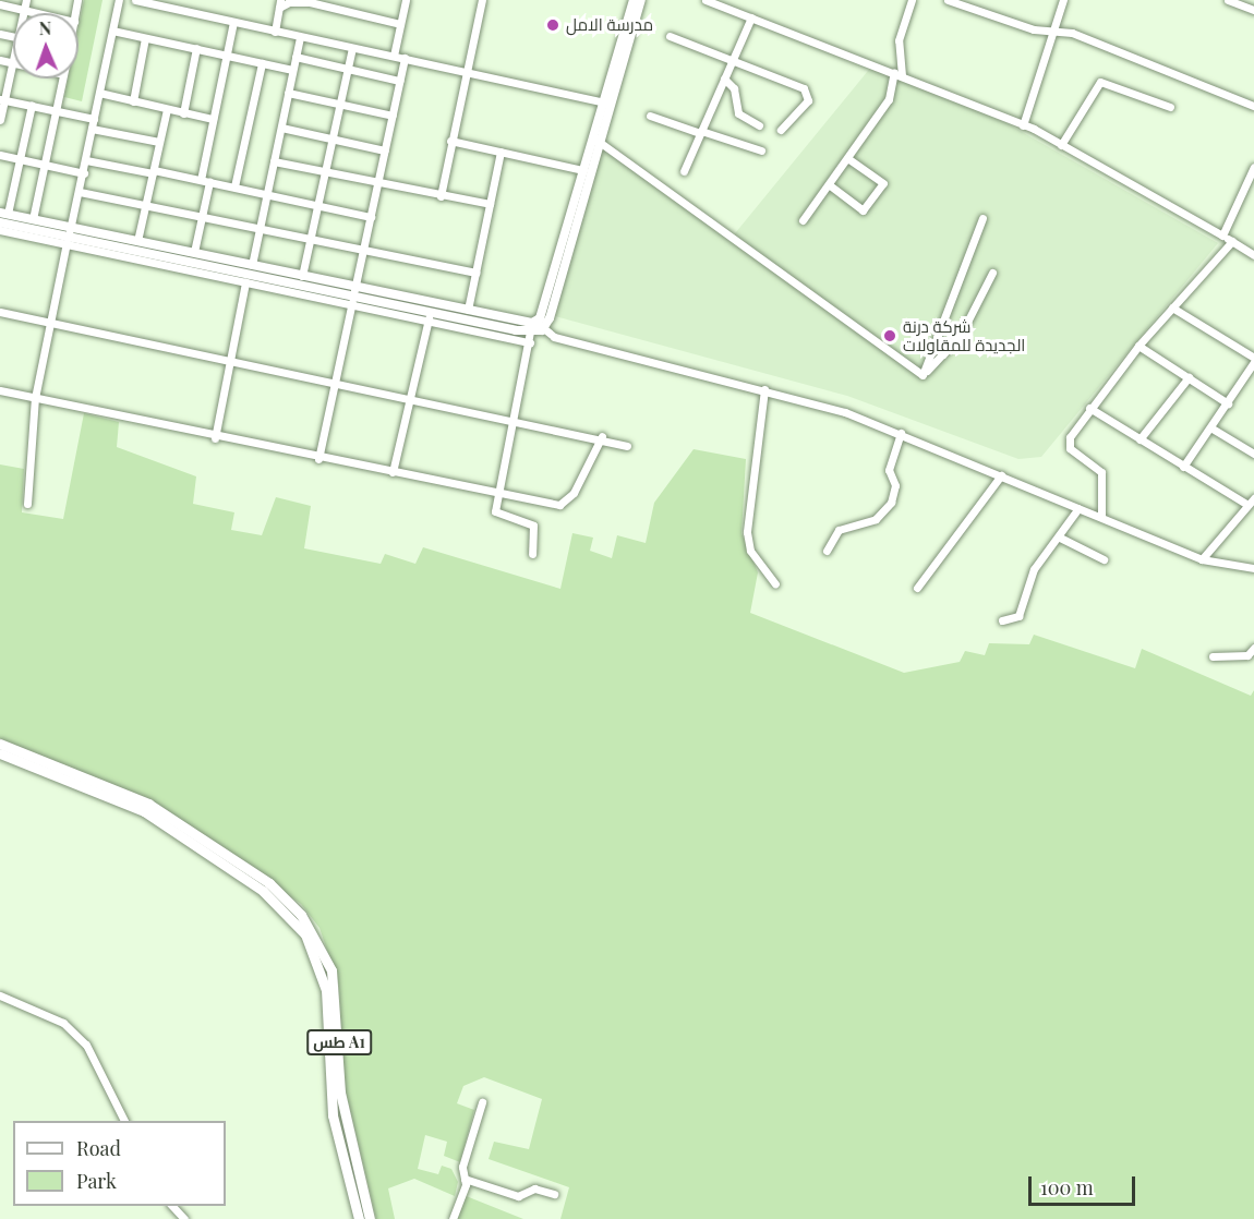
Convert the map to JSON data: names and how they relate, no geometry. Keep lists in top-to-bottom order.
{
  "streets": {
    "highway": ["طس A1"]
  },
  "places": ["مدرسة الامل", "شركة درنة الجديدة للمقاولات"],
  "legend": ["Road", "Park"],
  "scale_bar": "100 m",
  "north": "top"
}
